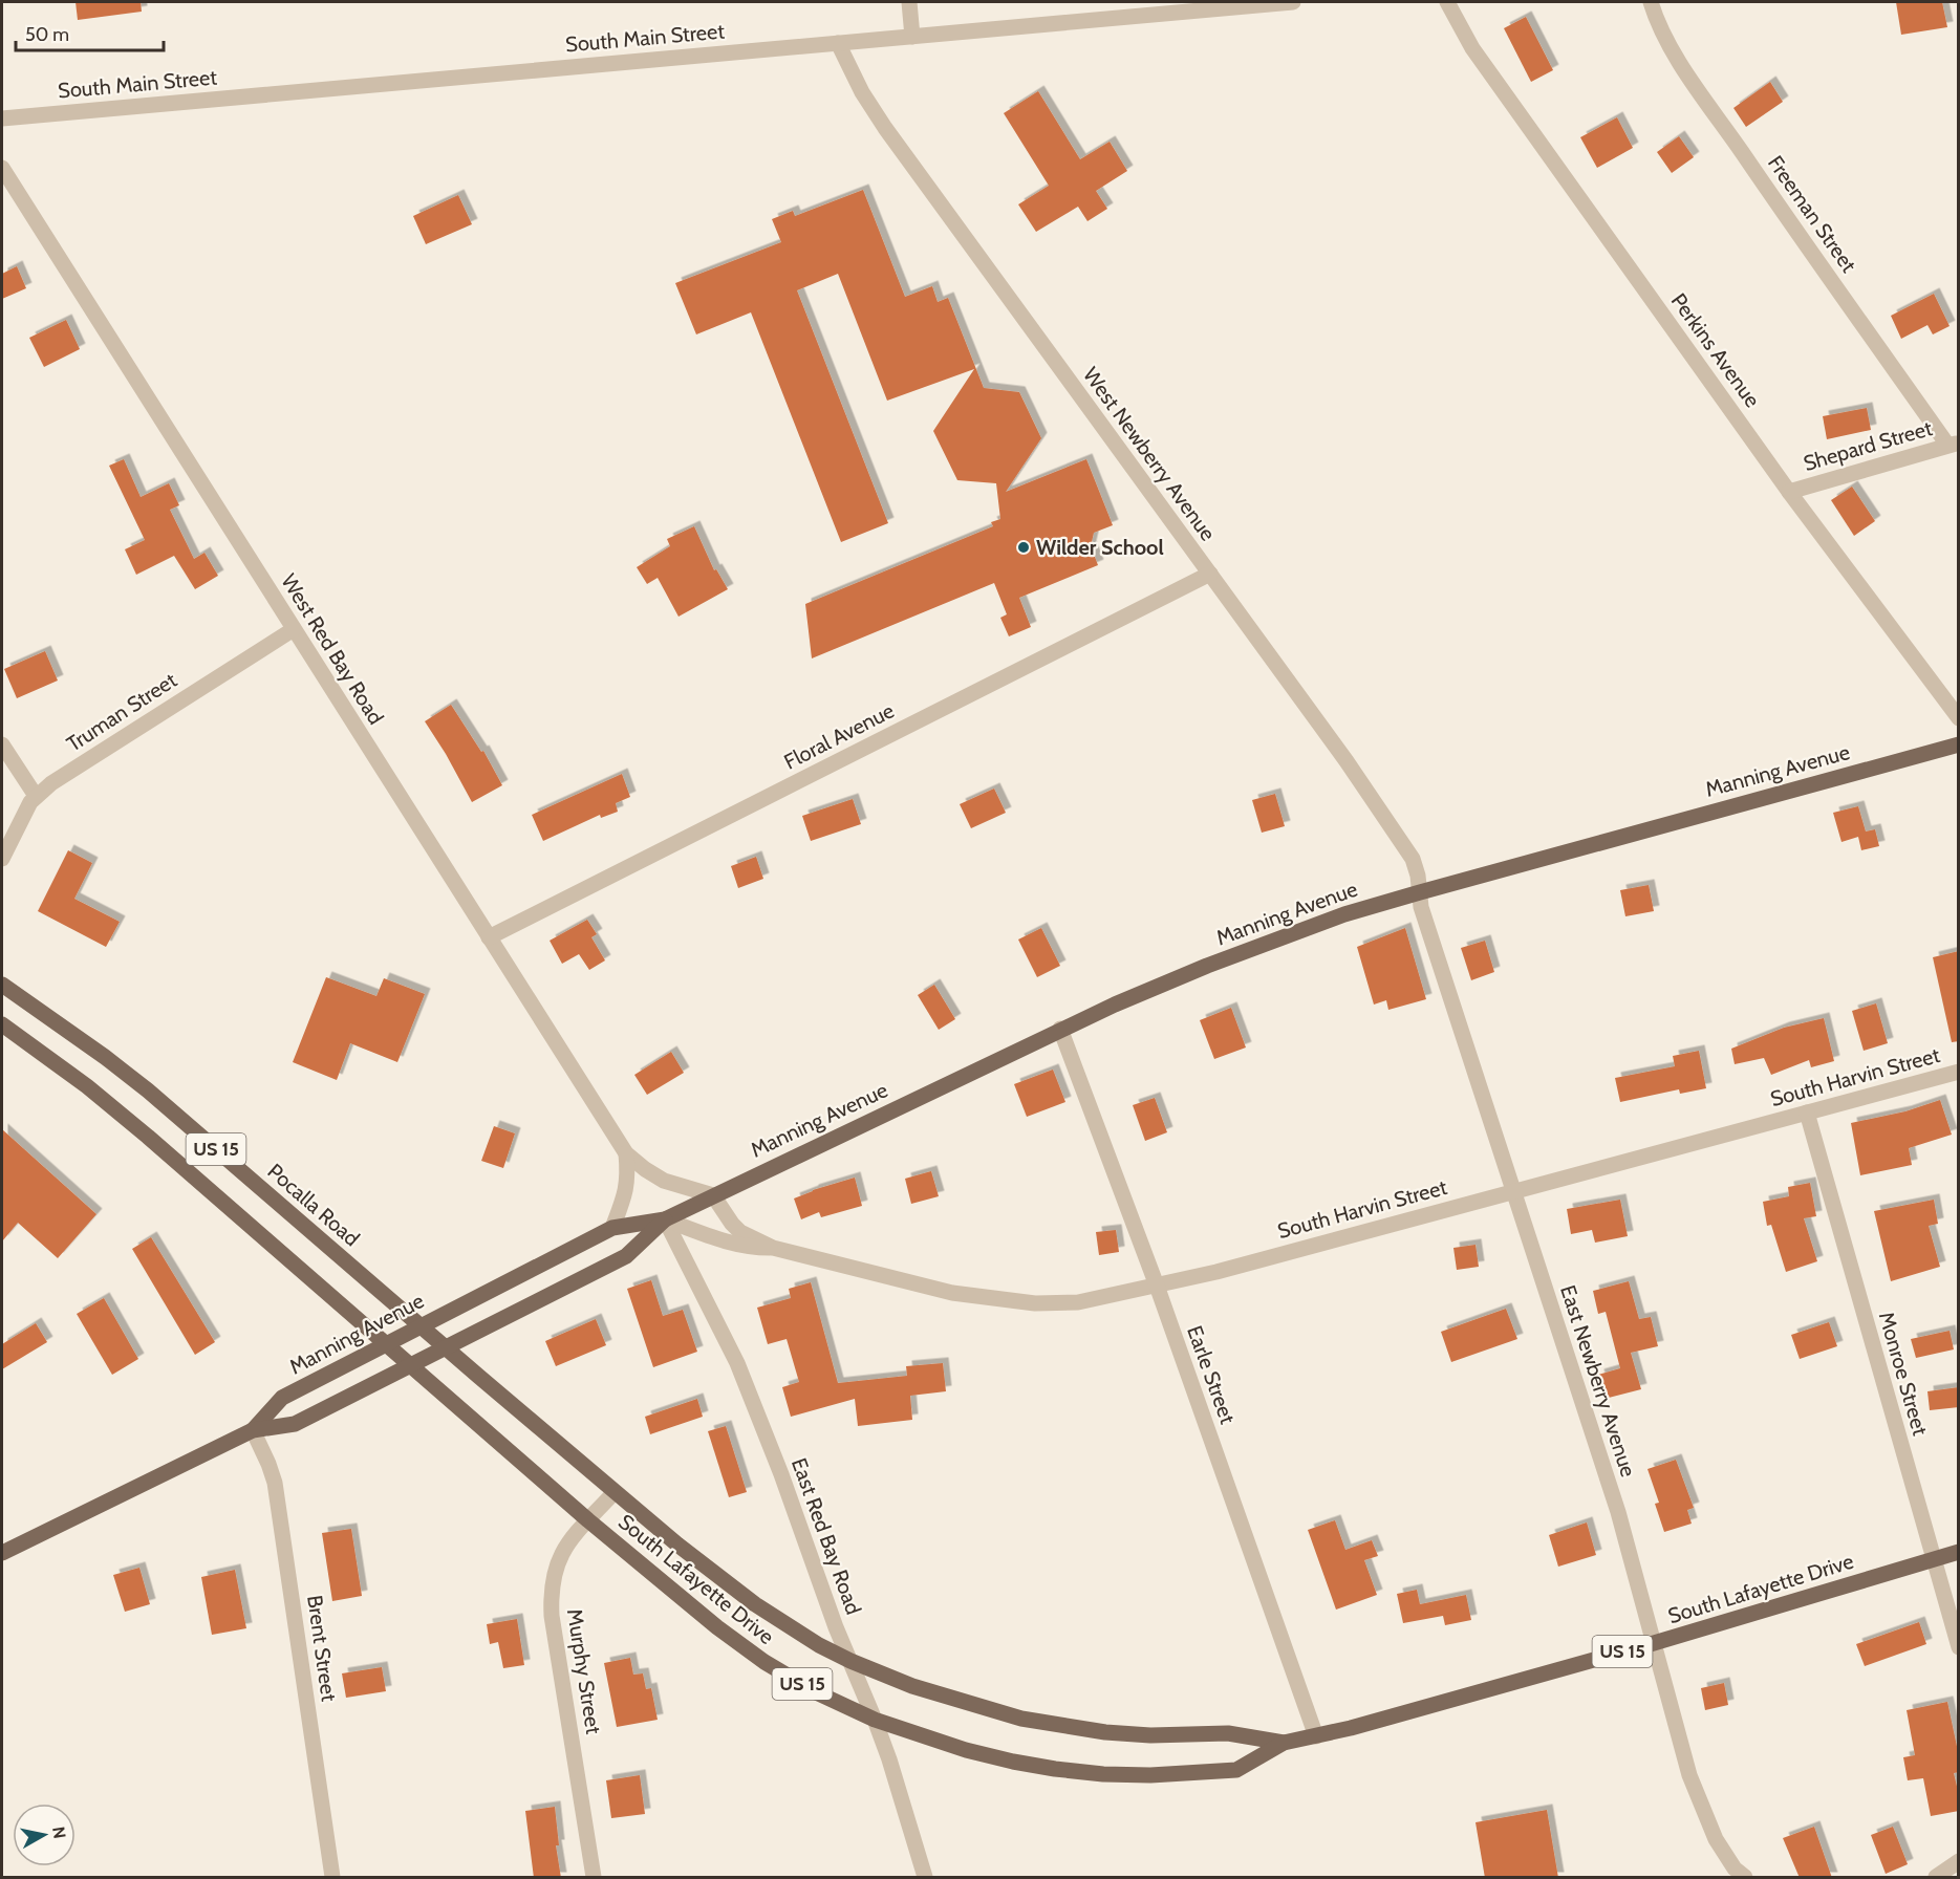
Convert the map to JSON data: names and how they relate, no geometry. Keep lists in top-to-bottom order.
{
  "streets": {
    "main road": [
      "Manning Avenue",
      "US 15",
      "Pocalla Road",
      "South Lafayette Drive"
    ],
    "street": [
      "South Main Street",
      "Freeman Street",
      "Perkins Avenue",
      "Shepard Street",
      "West Newberry Avenue",
      "West Red Bay Road",
      "Truman Street",
      "Floral Avenue",
      "South Harvin Street",
      "Monroe Street",
      "Earle Street",
      "East Newberry Avenue",
      "East Red Bay Road",
      "Brent Street",
      "Murphy Street"
    ]
  },
  "crossings": [
    ["South Main Street", "West Newberry Avenue"],
    ["Freeman Street", "Shepard Street"],
    ["Perkins Avenue", "Shepard Street"],
    ["West Newberry Avenue", "Floral Avenue"],
    ["West Newberry Avenue", "Manning Avenue"],
    ["West Newberry Avenue", "East Newberry Avenue"],
    ["West Red Bay Road", "Truman Street"],
    ["West Red Bay Road", "Floral Avenue"],
    ["West Red Bay Road", "Manning Avenue"],
    ["West Red Bay Road", "South Harvin Street"],
    ["Manning Avenue", "South Harvin Street"],
    ["Manning Avenue", "US 15"],
    ["Manning Avenue", "Pocalla Road"],
    ["Manning Avenue", "Earle Street"],
    ["Manning Avenue", "East Newberry Avenue"],
    ["Manning Avenue", "East Red Bay Road"],
    ["Manning Avenue", "South Lafayette Drive"],
    ["Manning Avenue", "Brent Street"],
    ["South Harvin Street", "Monroe Street"],
    ["South Harvin Street", "Earle Street"],
    ["South Harvin Street", "East Newberry Avenue"],
    ["South Harvin Street", "East Red Bay Road"],
    ["US 15", "South Lafayette Drive"],
    ["Pocalla Road", "South Lafayette Drive"],
    ["Monroe Street", "South Lafayette Drive"],
    ["Earle Street", "South Lafayette Drive"],
    ["East Newberry Avenue", "South Lafayette Drive"],
    ["East Red Bay Road", "South Lafayette Drive"],
    ["South Lafayette Drive", "Murphy Street"]
  ],
  "places": ["Wilder School"],
  "scale_bar": "50 m",
  "north": "right"
}
